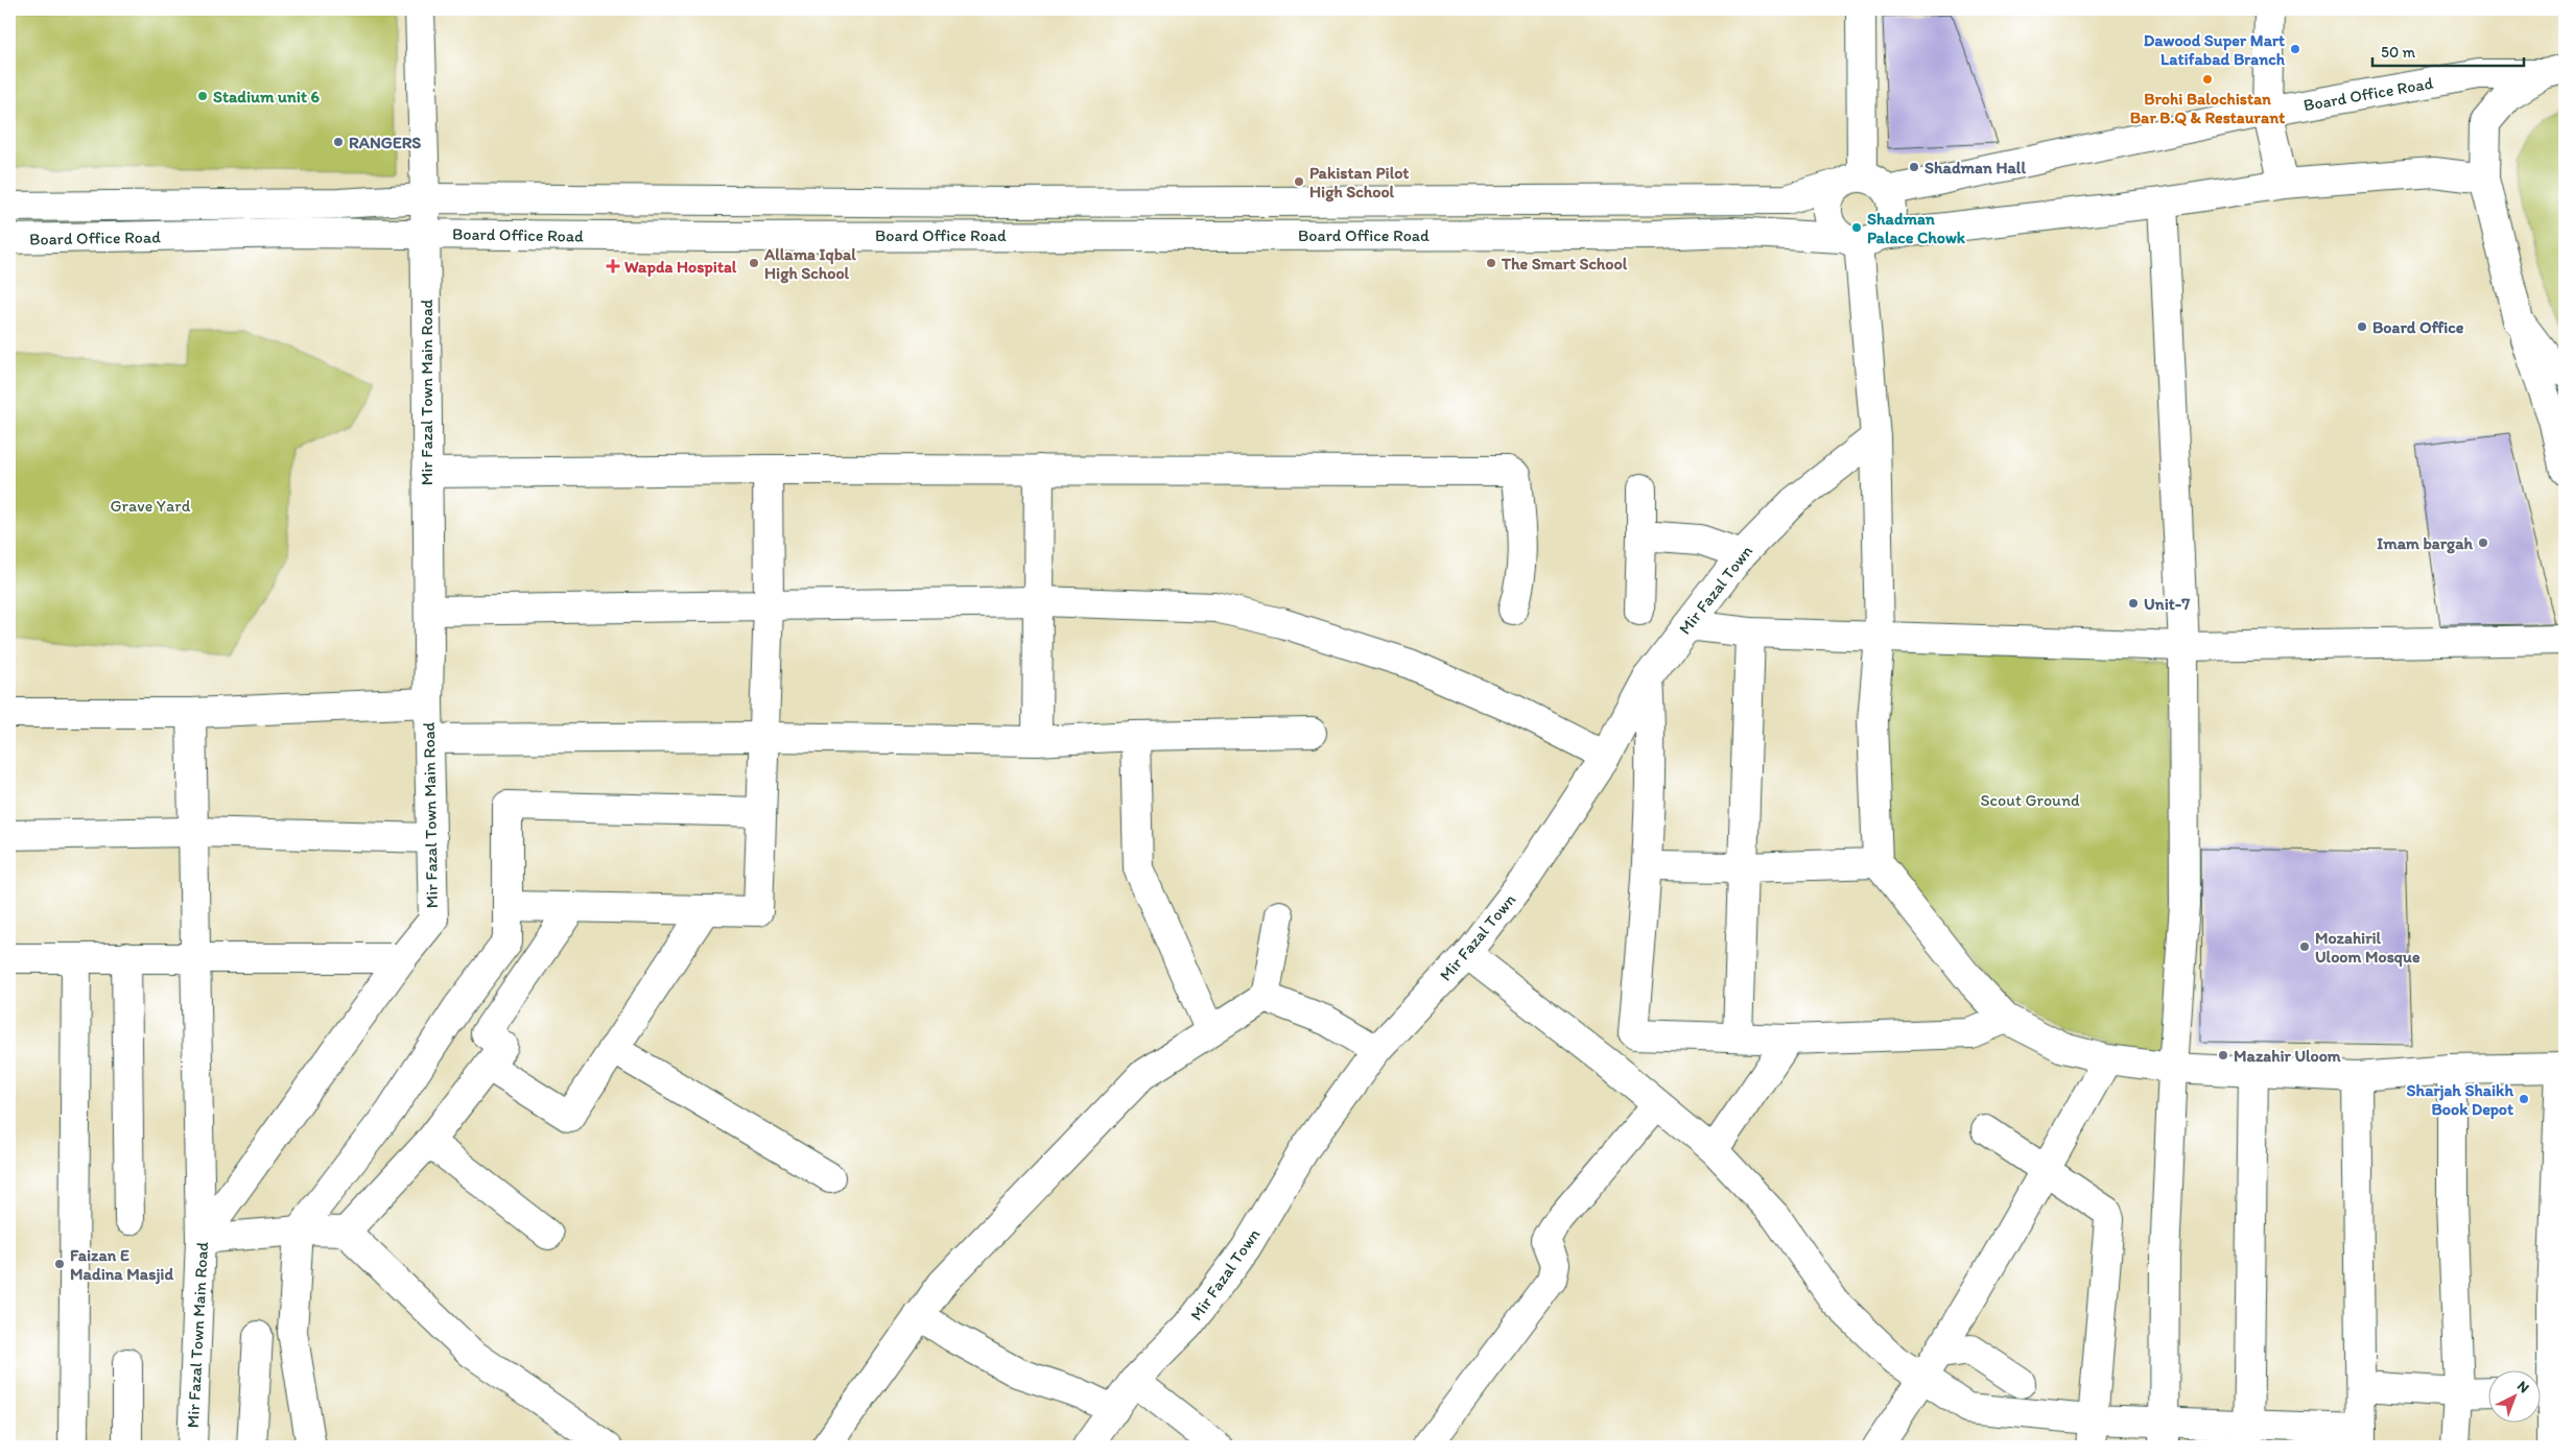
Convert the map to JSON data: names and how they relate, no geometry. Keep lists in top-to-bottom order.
{
  "streets": {
    "street": ["Board Office Road", "Mir Fazal Town Main Road", "Mir Fazal Town"]
  },
  "crossings": [
    ["Board Office Road", "Mir Fazal Town Main Road"]
  ],
  "parks": ["Grave Yard", "Scout Ground"],
  "places": {
    "other": [
      "Dawood Super Mart Latifabad Branch",
      "Brohi Balochistan Bar B.Q & Restaurant",
      "Stadium unit 6",
      "RANGERS",
      "Shadman Hall",
      "Pakistan Pilot High School",
      "Shadman Palace Chowk",
      "Allama Iqbal High School",
      "The Smart School",
      "Board Office",
      "Imam bargah",
      "Unit-7",
      "Mozahiril Uloom Mosque",
      "Mazahir Uloom",
      "Sharjah Shaikh Book Depot",
      "Faizan E Madina Masjid"
    ],
    "health": ["Wapda Hospital"]
  },
  "scale_bar": "50 m",
  "north": "top right"
}
